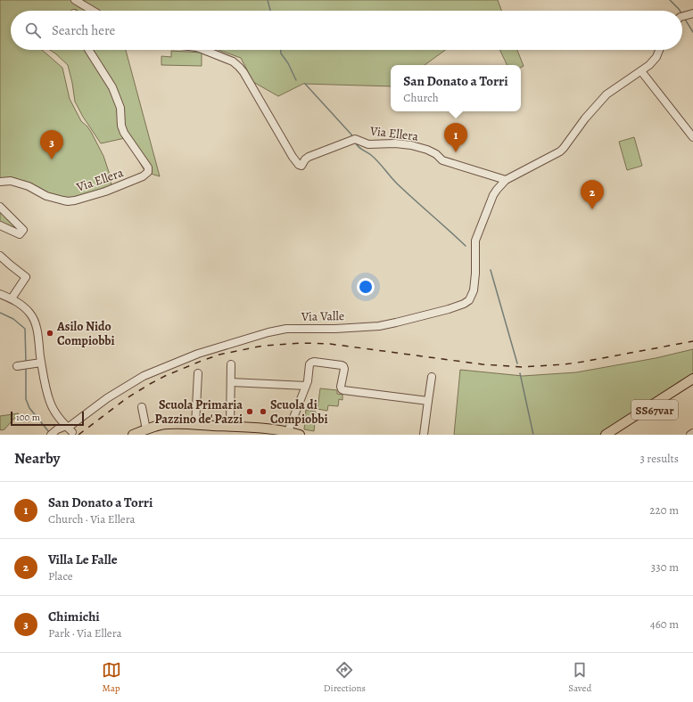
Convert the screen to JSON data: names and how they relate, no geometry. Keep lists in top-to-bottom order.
{
  "streets": {
    "main road": ["SS67var"],
    "street": ["Via Ellera", "Via Valle"]
  },
  "crossings": [
    ["Via Ellera", "Via Valle"]
  ],
  "places": ["Asilo Nido Compiobbi", "Scuola Primaria Pazzino de' Pazzi", "Scuola di Compiobbi"],
  "scale_bar": "100 m",
  "page": {
    "search": "Search here",
    "popup": ["San Donato a Torri", "Church"],
    "pins": ["1", "3", "2"],
    "scale": "100 m",
    "heading": ["Nearby", "3 results"],
    "list": [
      {
        "mark": "1",
        "name": "San Donato a Torri",
        "note": "Church · Via Ellera",
        "value": "220 m"
      },
      {
        "mark": "2",
        "name": "Villa Le Falle",
        "note": "Place",
        "value": "330 m"
      },
      {
        "mark": "3",
        "name": "Chimichi",
        "note": "Park · Via Ellera",
        "value": "460 m"
      }
    ],
    "nav": ["Map", "Directions", "Saved"]
  }
}
